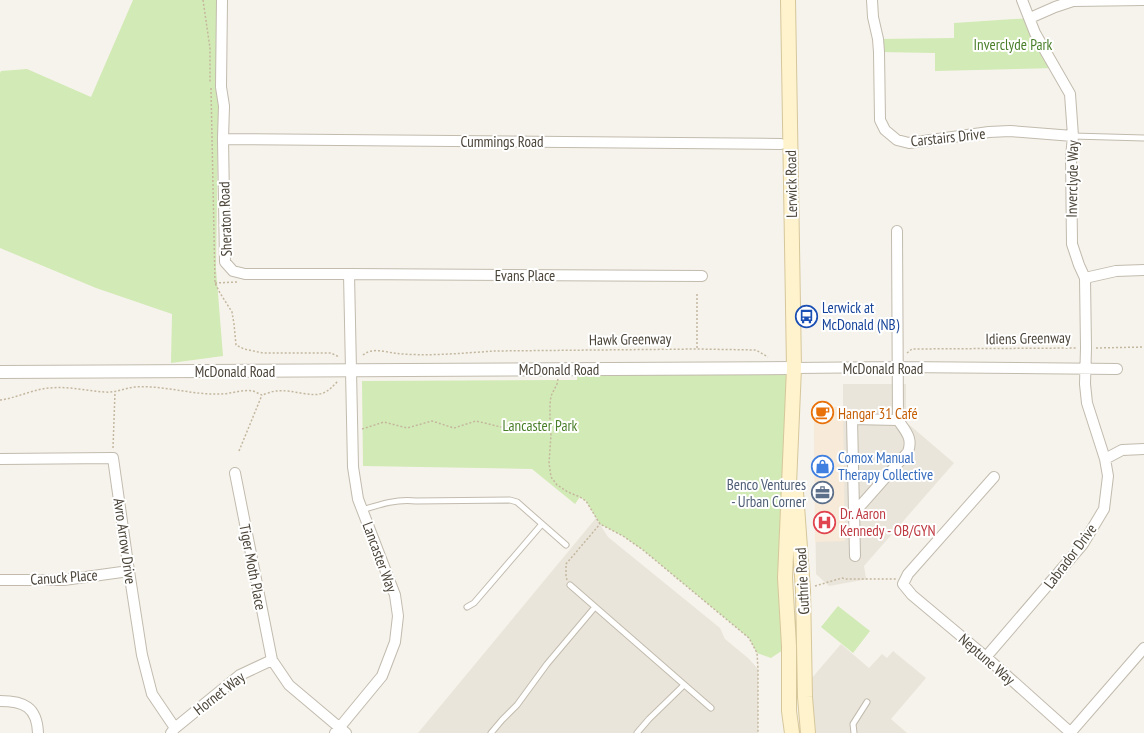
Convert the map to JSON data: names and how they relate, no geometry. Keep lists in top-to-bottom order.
{
  "streets": {
    "main road": ["Lerwick Road", "Guthrie Road"],
    "street": [
      "Carstairs Drive",
      "Cummings Road",
      "Inverclyde Way",
      "Sheraton Road",
      "Evans Place",
      "McDonald Road",
      "Avro Arrow Drive",
      "Labrador Drive",
      "Lancaster Way",
      "Tiger Moth Place",
      "Canuck Place",
      "Neptune Way",
      "Hornet Way"
    ],
    "path": ["Idiens Greenway", "Hawk Greenway"]
  },
  "crossings": [
    ["Carstairs Drive", "Inverclyde Way"],
    ["Cummings Road", "Sheraton Road"],
    ["Inverclyde Way", "Idiens Greenway"],
    ["Inverclyde Way", "McDonald Road"],
    ["Inverclyde Way", "Labrador Drive"],
    ["Lerwick Road", "McDonald Road"],
    ["Lerwick Road", "Guthrie Road"],
    ["Sheraton Road", "Evans Place"],
    ["McDonald Road", "Labrador Drive"],
    ["McDonald Road", "Lancaster Way"],
    ["McDonald Road", "Guthrie Road"],
    ["Avro Arrow Drive", "Canuck Place"],
    ["Avro Arrow Drive", "Hornet Way"],
    ["Labrador Drive", "Neptune Way"],
    ["Tiger Moth Place", "Hornet Way"]
  ],
  "parks": ["Inverclyde Park", "Lancaster Park"],
  "places": {
    "bus stop": ["Lerwick at McDonald (NB)"],
    "cafe": ["Hangar 31 Café"],
    "shop": ["Comox Manual Therapy Collective"],
    "office": ["Benco Ventures - Urban Corner"],
    "hospital": ["Dr. Aaron Kennedy - OB/GYN"]
  }
}
